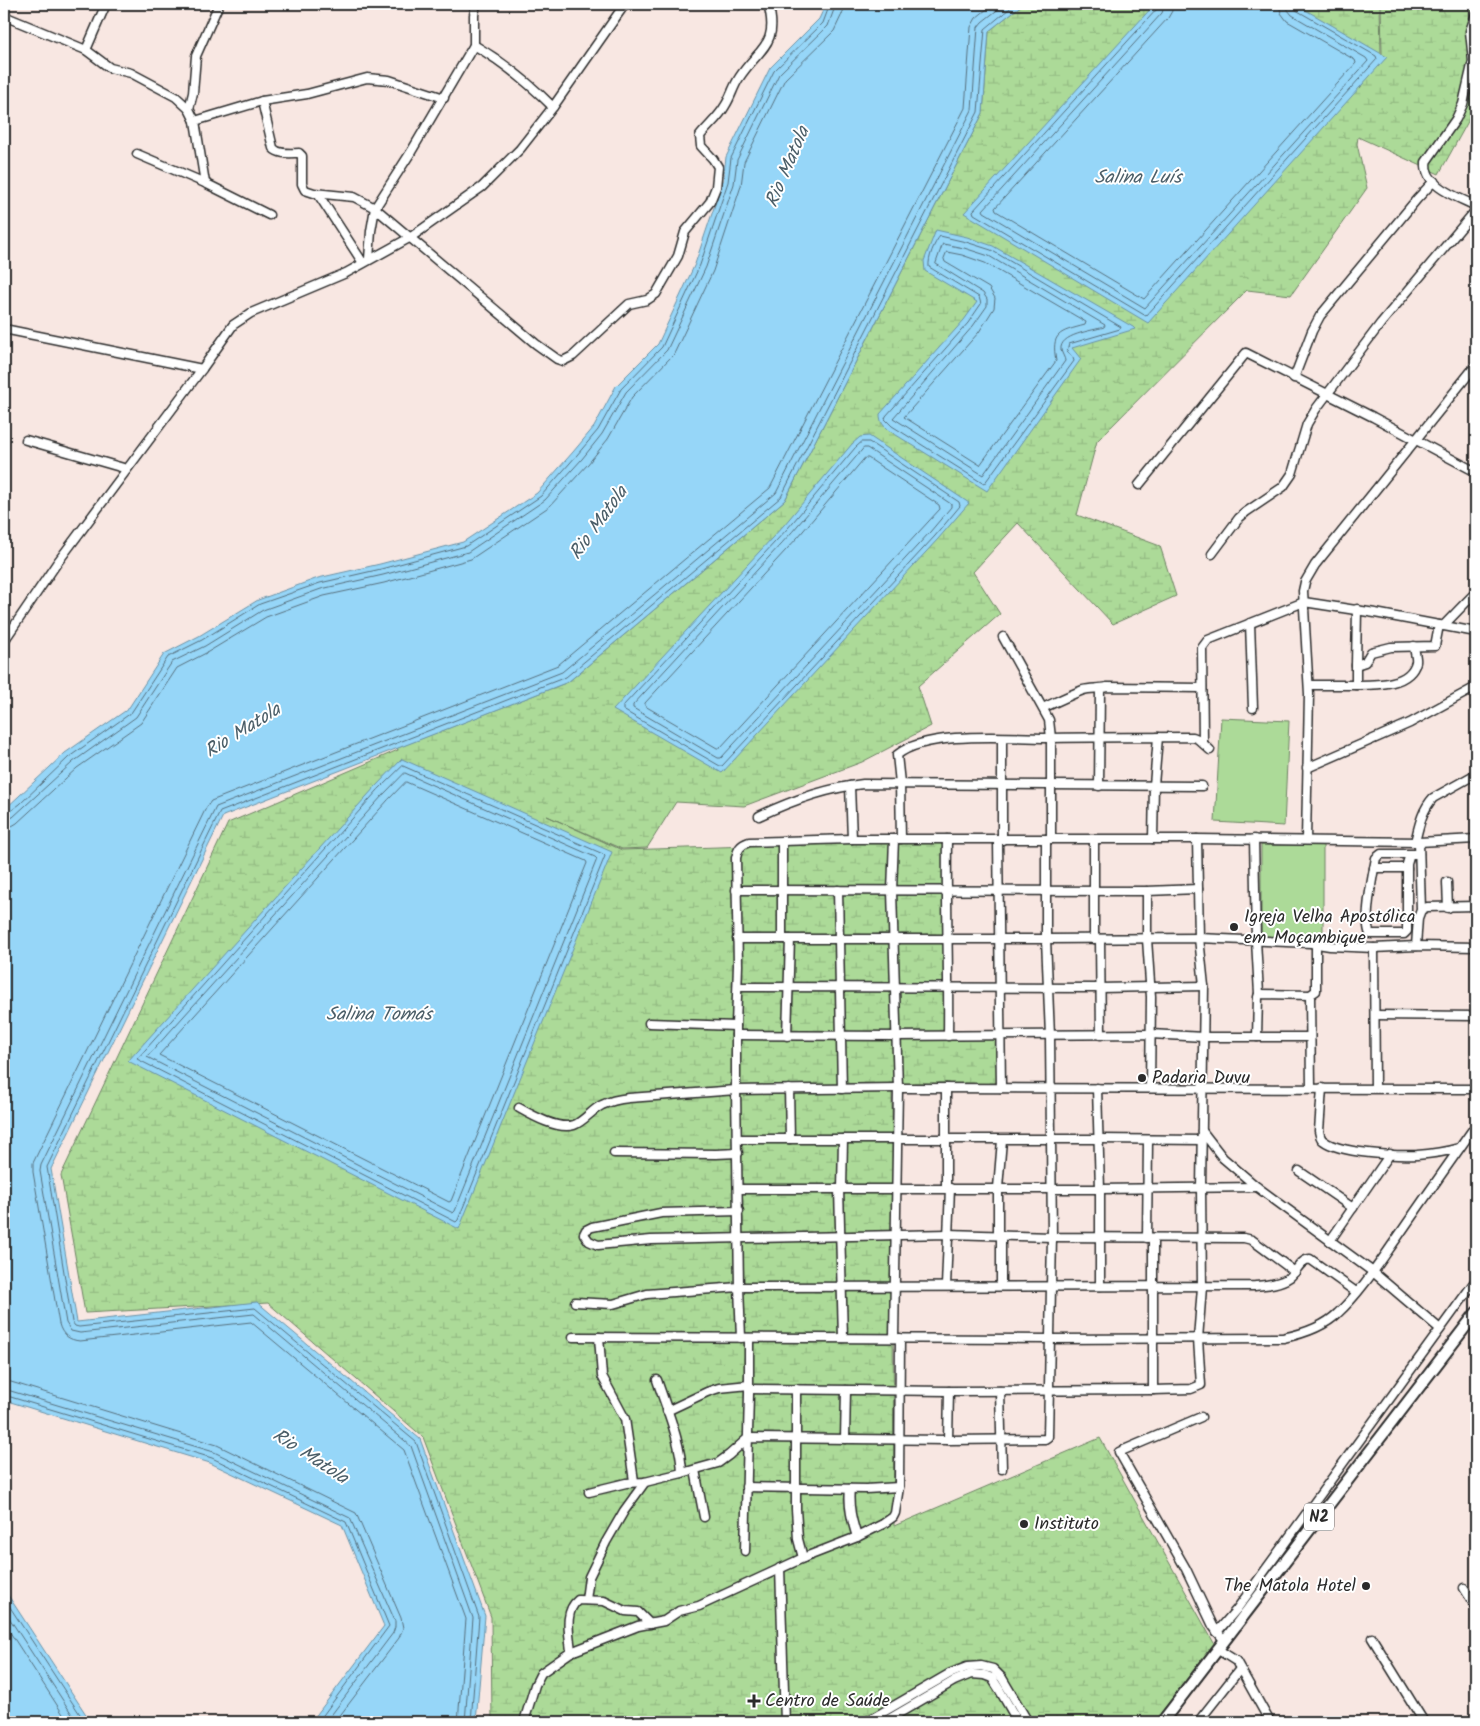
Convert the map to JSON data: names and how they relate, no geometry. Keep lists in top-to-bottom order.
{
  "streets": {
    "main road": ["N2"]
  },
  "water": ["Rio Matola", "Salina Luís", "Salina Tomás"],
  "places": {
    "other": [
      "Igreja Velha Apostólica em Moçambique",
      "Padaria Duvu",
      "Instituto",
      "The Matola Hotel"
    ],
    "health": ["Centro de Saúde"]
  }
}
